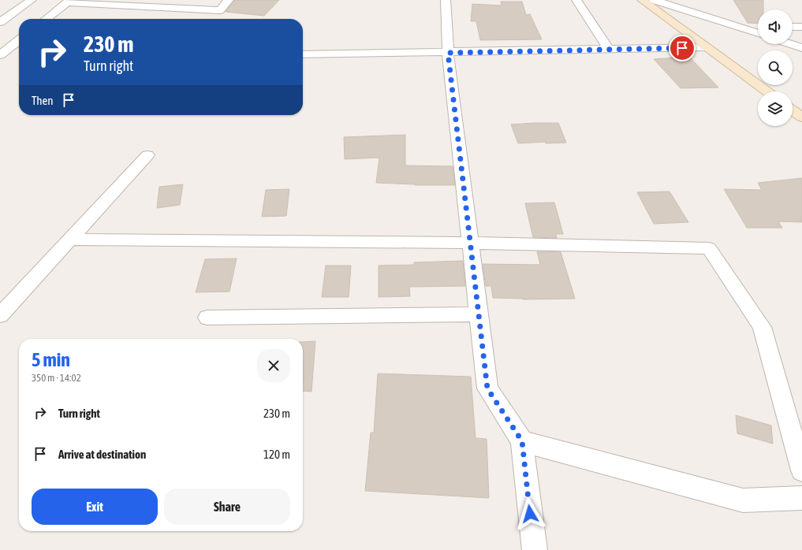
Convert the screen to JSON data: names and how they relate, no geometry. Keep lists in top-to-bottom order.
{
  "page": {
    "turn": ["230 m", "Turn right"],
    "then": "Then",
    "heading": ["5 min", "350 m · 14:02"],
    "list": [
      {
        "name": "Turn right",
        "value": "230 m"
      },
      {
        "name": "Arrive at destination",
        "value": "120 m"
      }
    ],
    "buttons": ["Exit", "Share"]
  }
}
